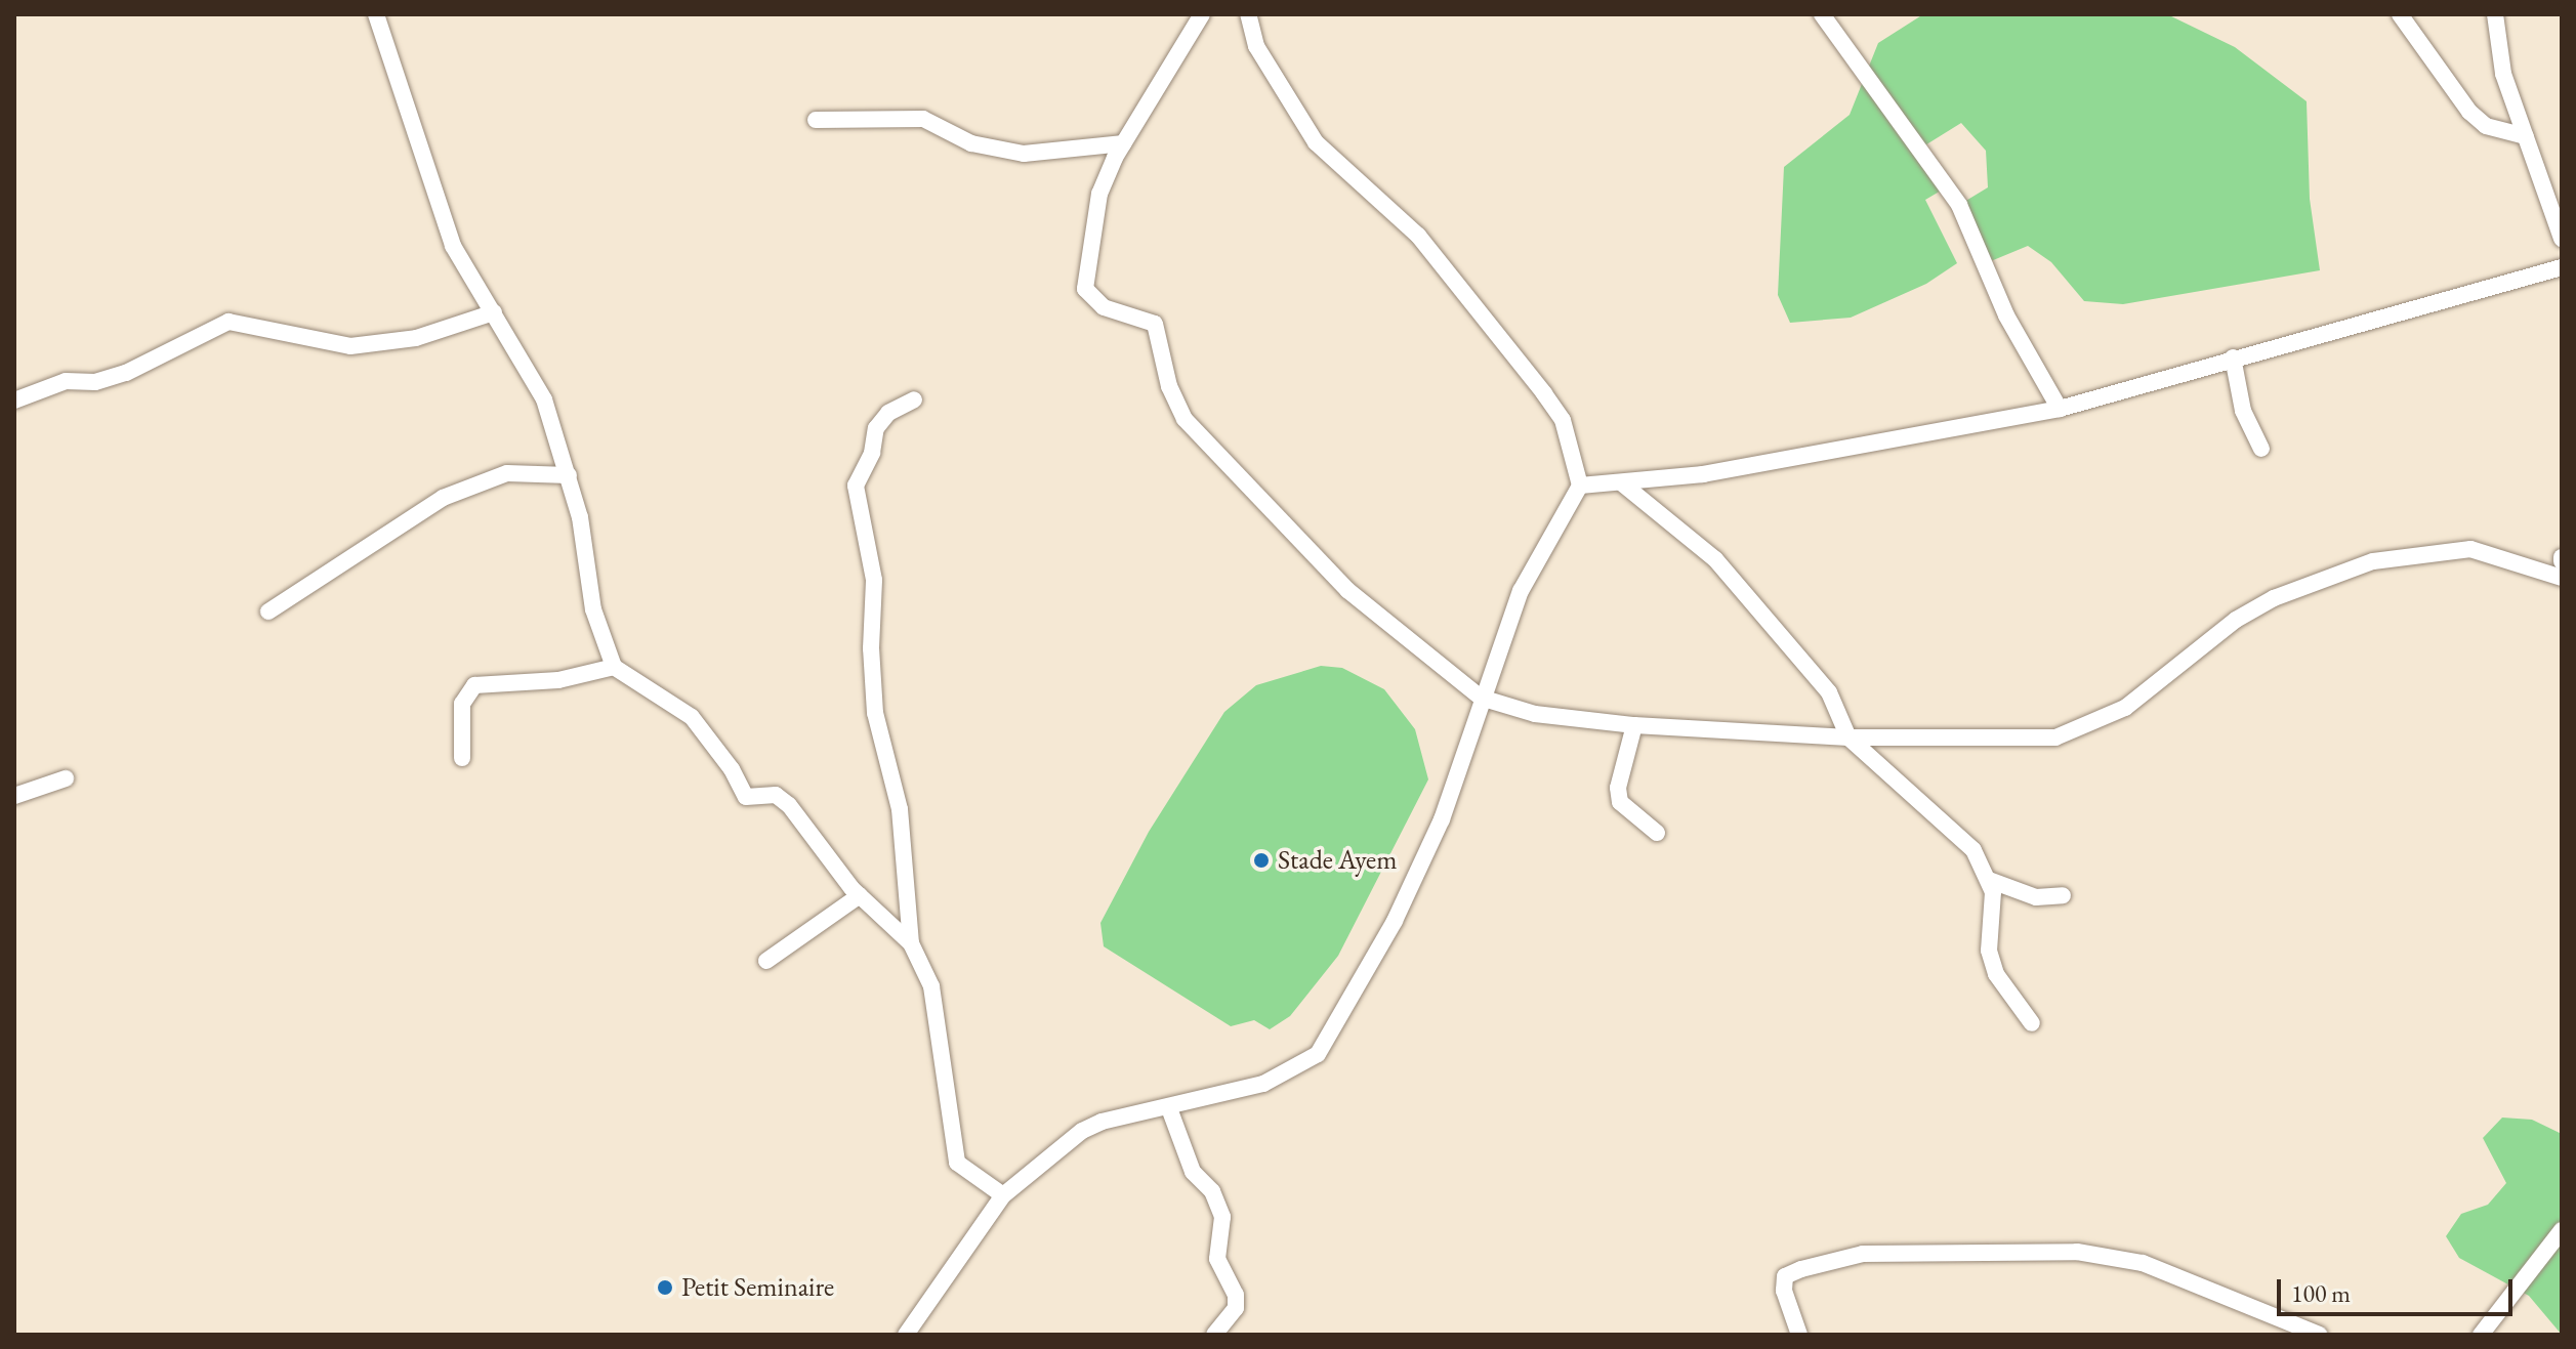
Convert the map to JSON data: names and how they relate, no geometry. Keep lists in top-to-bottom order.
{
  "places": ["Stade Ayem", "Petit Seminaire"],
  "scale_bar": "100 m"
}
